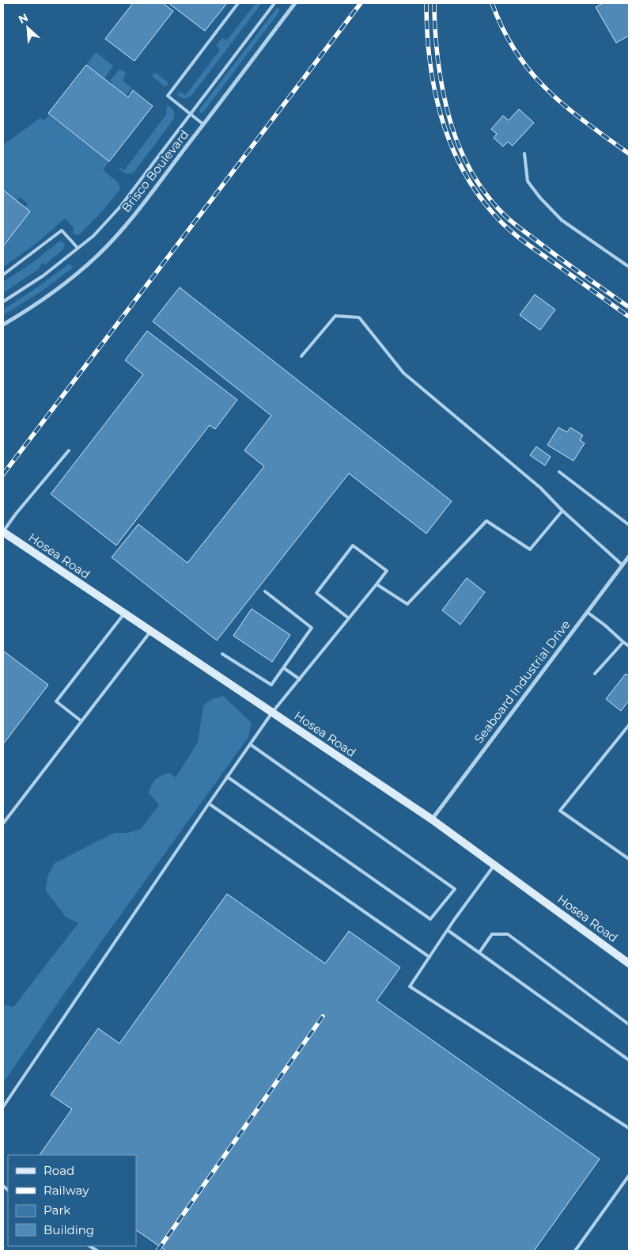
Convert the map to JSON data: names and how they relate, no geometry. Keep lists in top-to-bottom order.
{
  "streets": {
    "street": ["Brisco Boulevard", "Hosea Road", "Seaboard Industrial Drive"]
  },
  "crossings": [
    ["Hosea Road", "Seaboard Industrial Drive"]
  ],
  "legend": [
    "Road",
    "Railway",
    "Park",
    "Building"
  ],
  "north": "top left"
}
